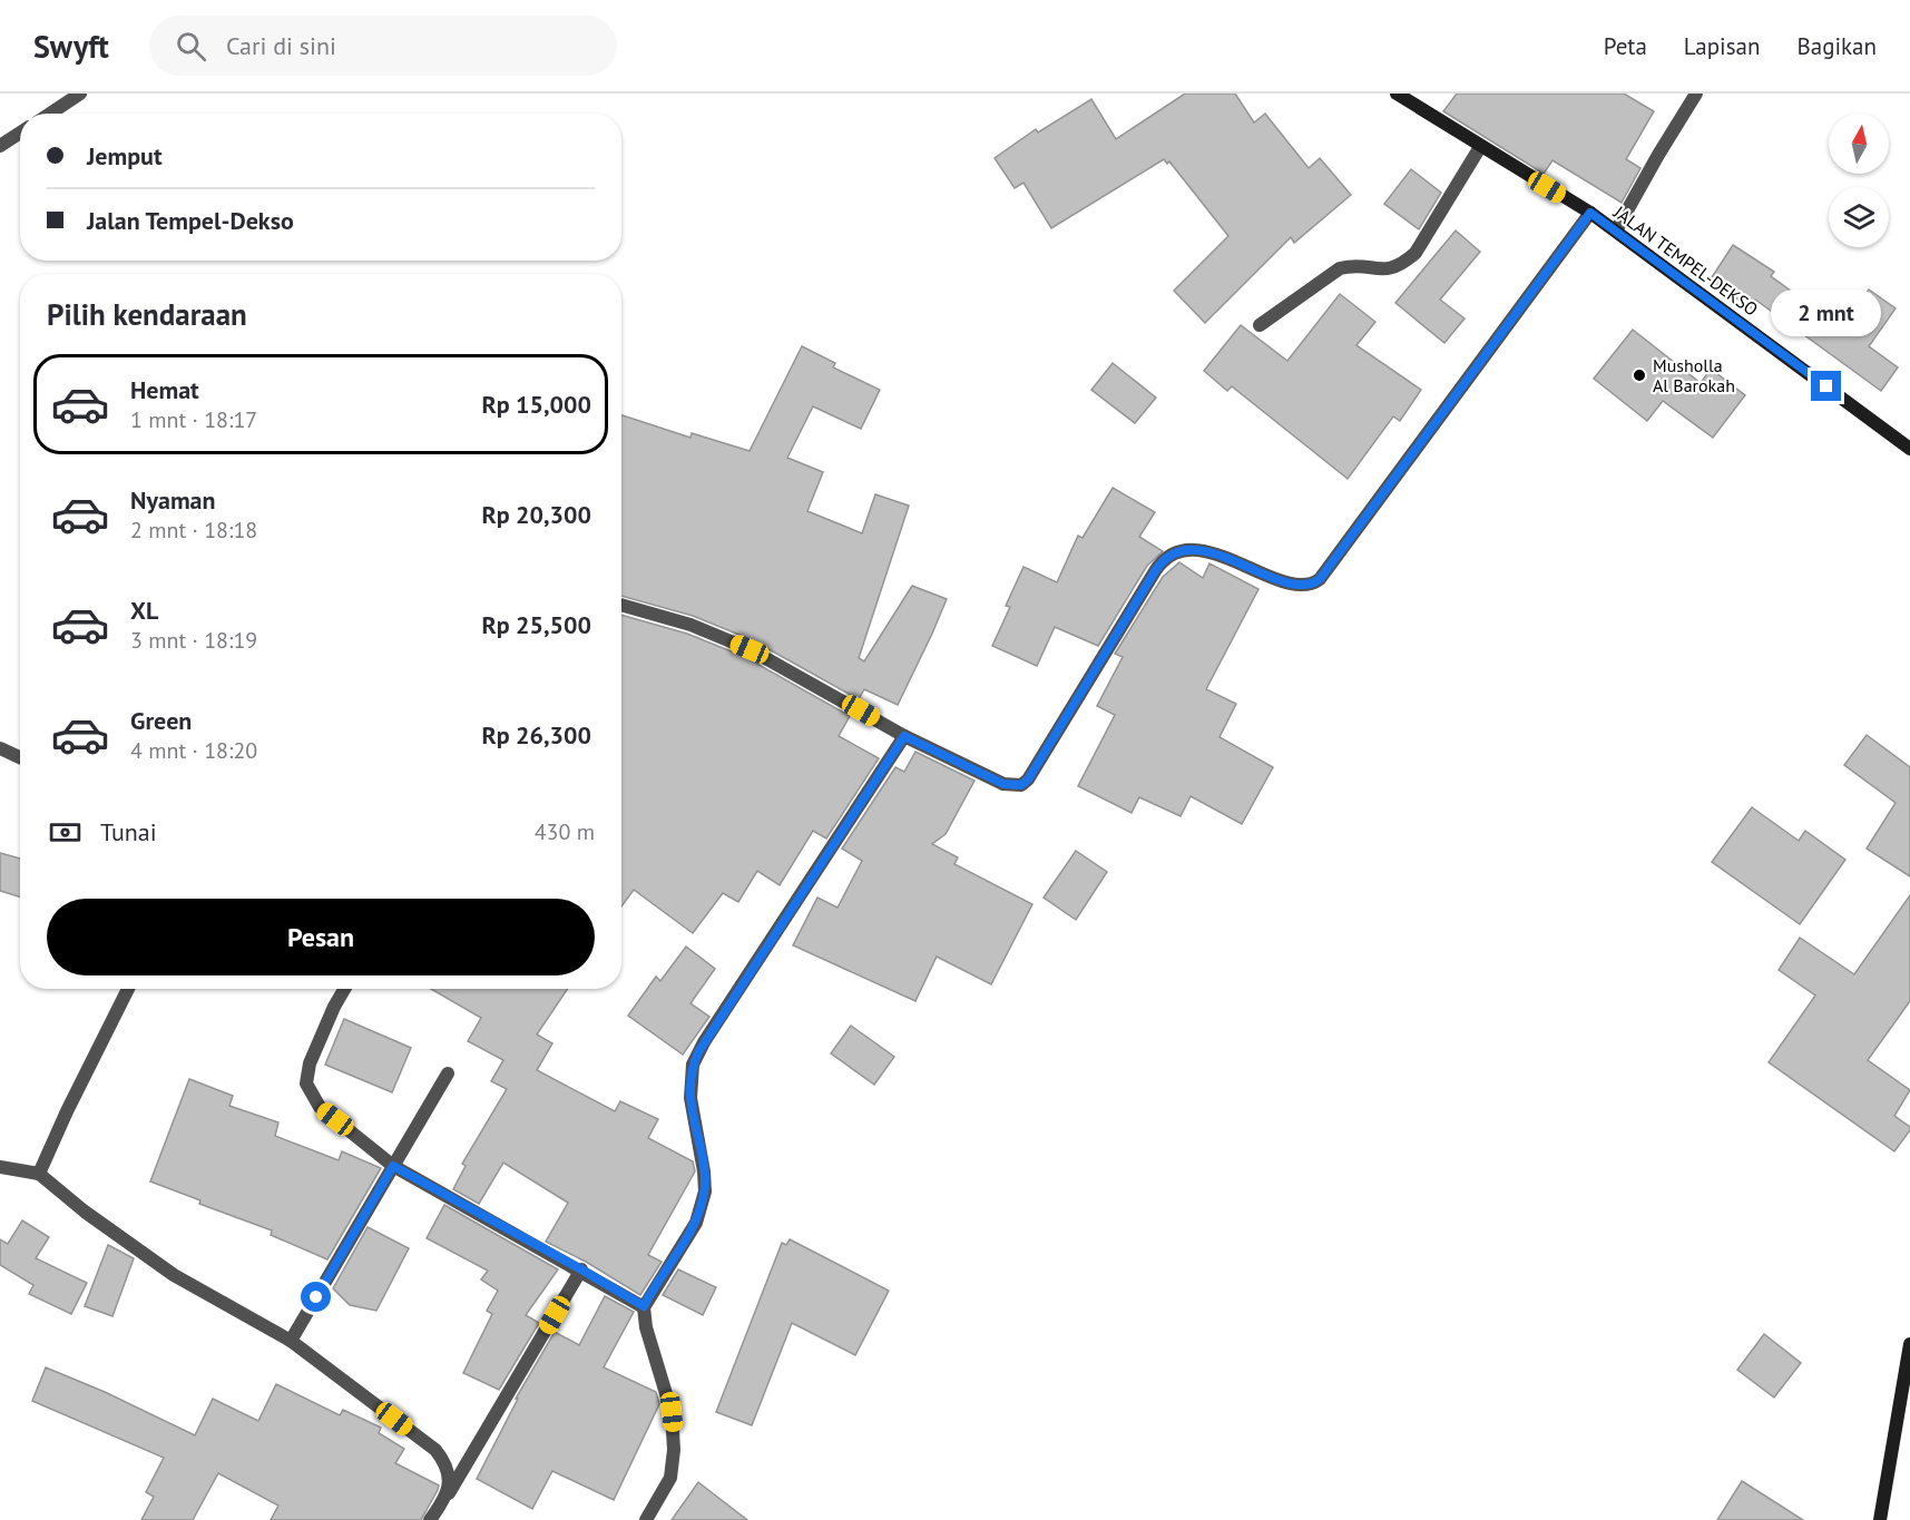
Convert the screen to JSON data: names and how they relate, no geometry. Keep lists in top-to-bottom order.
{
  "streets": {
    "main road": ["JALAN TEMPEL-DEKSO"]
  },
  "places": ["Musholla Al Barokah"],
  "north": "top",
  "page": {
    "header": "Swyft",
    "search": "Cari di sini",
    "nav": ["Peta", "Lapisan", "Bagikan"],
    "banner": ["Jemput", "Jalan Tempel-Dekso"],
    "heading": "Pilih kendaraan",
    "bubble": "2 mnt",
    "list": [
      {
        "name": "Hemat",
        "note": "1 mnt · 18:17",
        "value": "Rp 15,000"
      },
      {
        "name": "Nyaman",
        "note": "2 mnt · 18:18",
        "value": "Rp 20,300"
      },
      {
        "name": "XL",
        "note": "3 mnt · 18:19",
        "value": "Rp 25,500"
      },
      {
        "name": "Green",
        "note": "4 mnt · 18:20",
        "value": "Rp 26,300"
      }
    ],
    "pay": ["Tunai", "430 m"],
    "buttons": "Pesan"
  }
}
